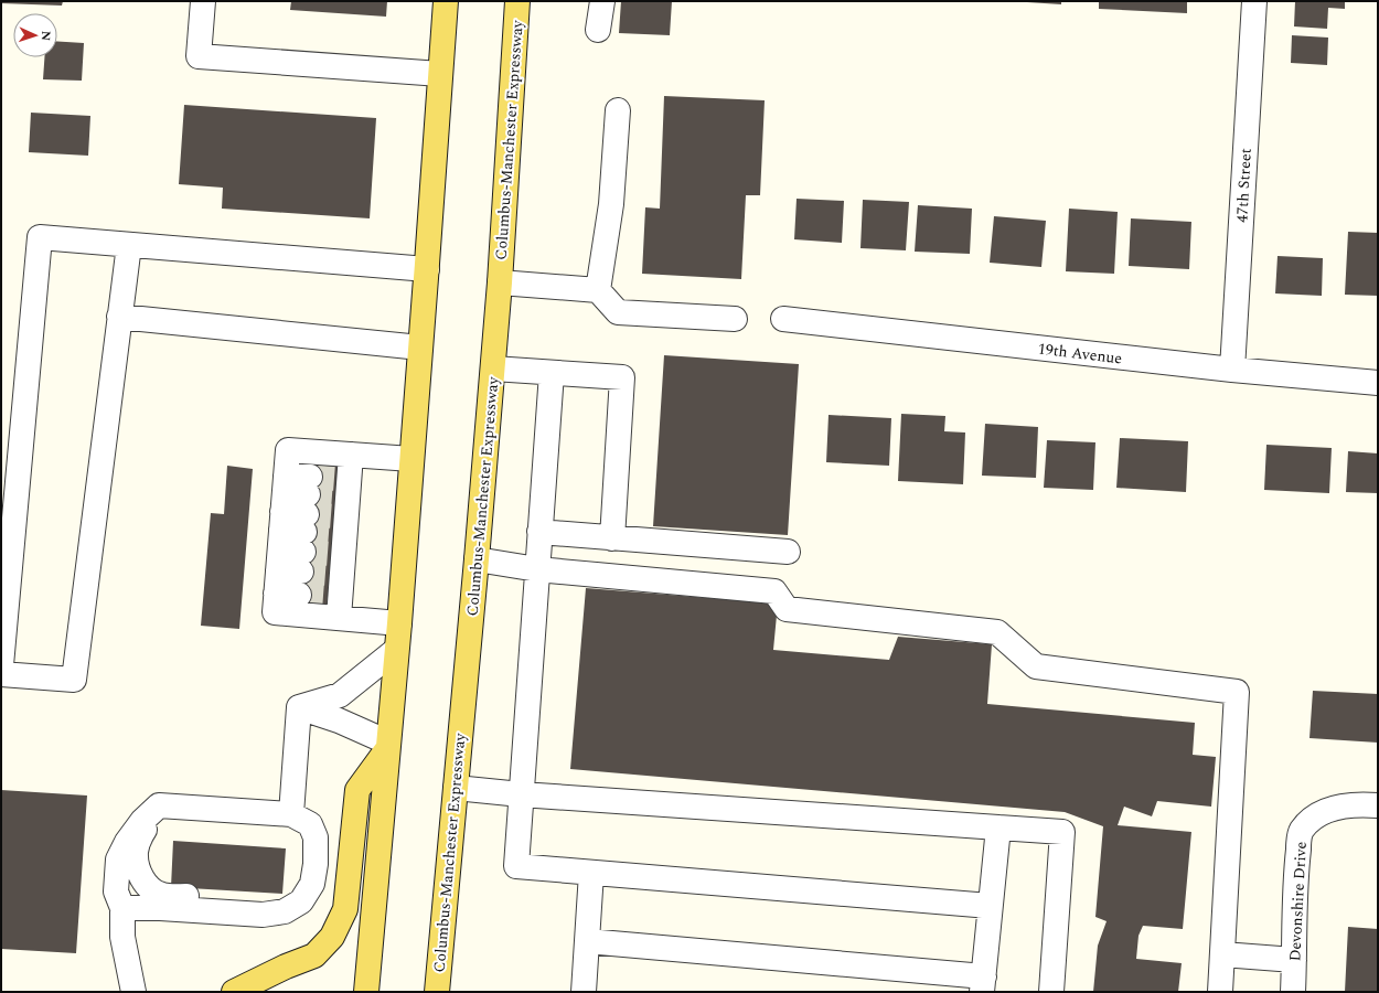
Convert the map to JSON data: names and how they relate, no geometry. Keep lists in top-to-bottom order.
{
  "streets": {
    "main road": ["Columbus-Manchester Expressway"],
    "street": ["47th Street", "19th Avenue", "Devonshire Drive"]
  },
  "crossings": [
    ["47th Street", "19th Avenue"]
  ],
  "north": "right"
}
